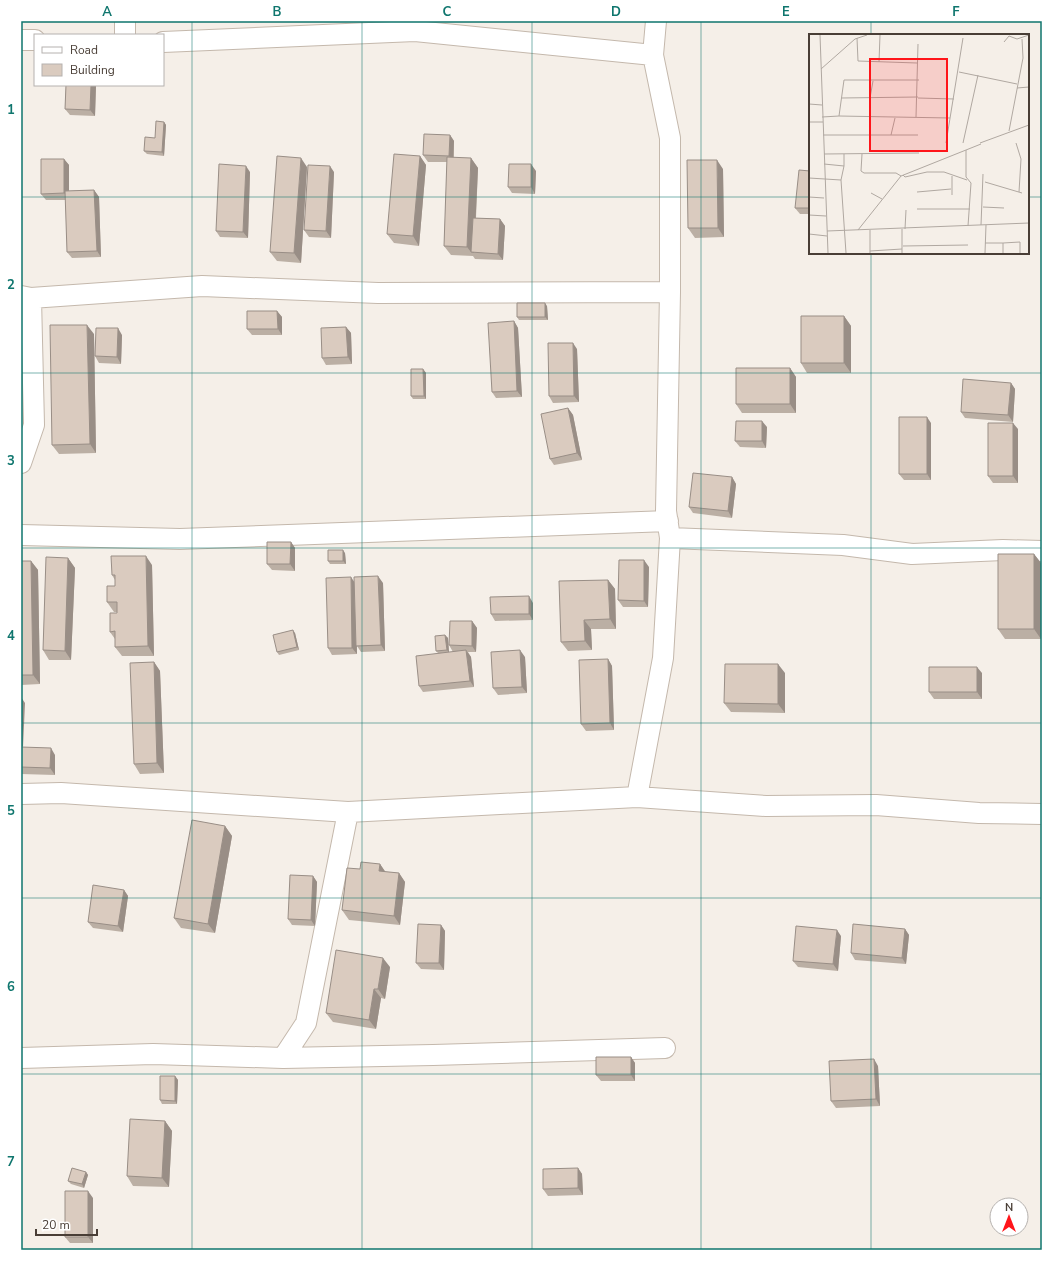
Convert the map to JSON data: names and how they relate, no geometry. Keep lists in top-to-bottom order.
{
  "legend": ["Road", "Building"],
  "scale_bar": "20 m",
  "north": "top",
  "grid": {
    "columns": [
      "A",
      "B",
      "C",
      "D",
      "E",
      "F"
    ],
    "rows": [
      "1",
      "2",
      "3",
      "4",
      "5",
      "6",
      "7"
    ]
  }
}
